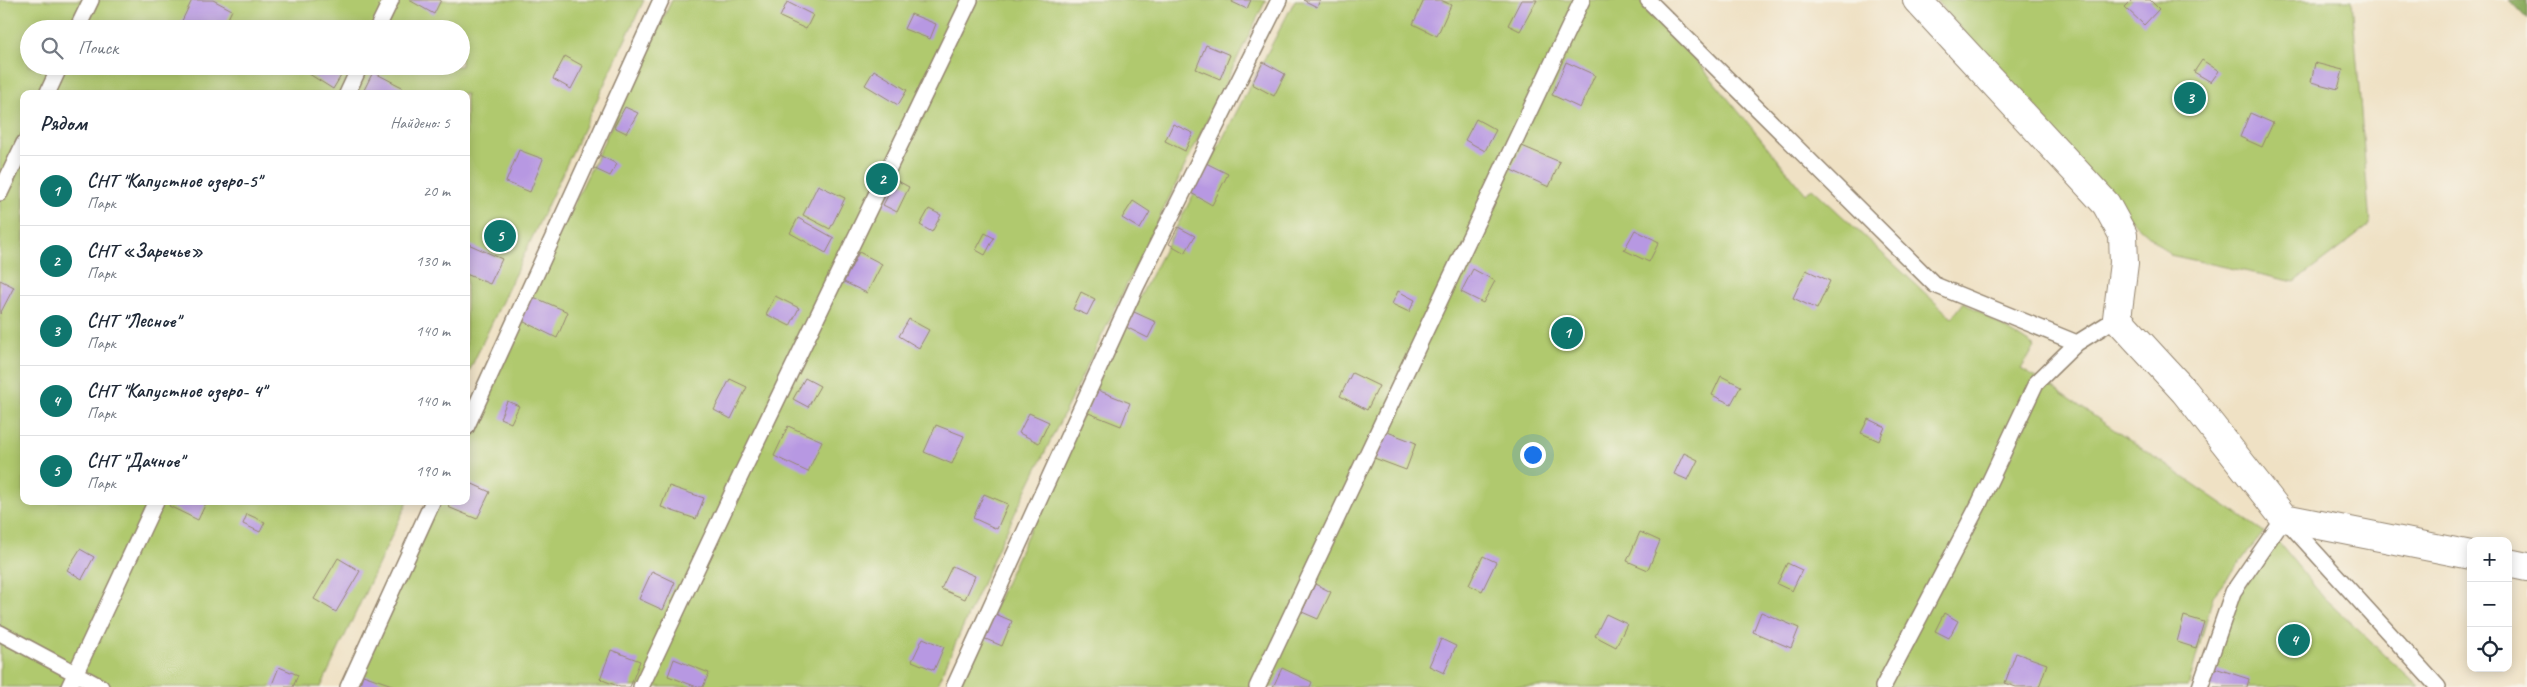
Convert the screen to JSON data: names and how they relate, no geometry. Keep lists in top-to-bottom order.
{
  "page": {
    "search": "Поиск",
    "pins": [
      "3",
      "2",
      "5",
      "1",
      "4"
    ],
    "heading": ["Рядом", "Найдено: 5"],
    "list": [
      {
        "mark": "1",
        "name": "СНТ \"Капустное озеро-5\"",
        "note": "Парк",
        "value": "20 m"
      },
      {
        "mark": "2",
        "name": "СНТ «Заречье»",
        "note": "Парк",
        "value": "130 m"
      },
      {
        "mark": "3",
        "name": "СНТ \"Лесное\"",
        "note": "Парк",
        "value": "140 m"
      },
      {
        "mark": "4",
        "name": "СНТ \"Капустное озеро- 4\"",
        "note": "Парк",
        "value": "140 m"
      },
      {
        "mark": "5",
        "name": "СНТ \"Дачное\"",
        "note": "Парк",
        "value": "190 m"
      }
    ],
    "map_buttons": ["+", "−"]
  }
}
